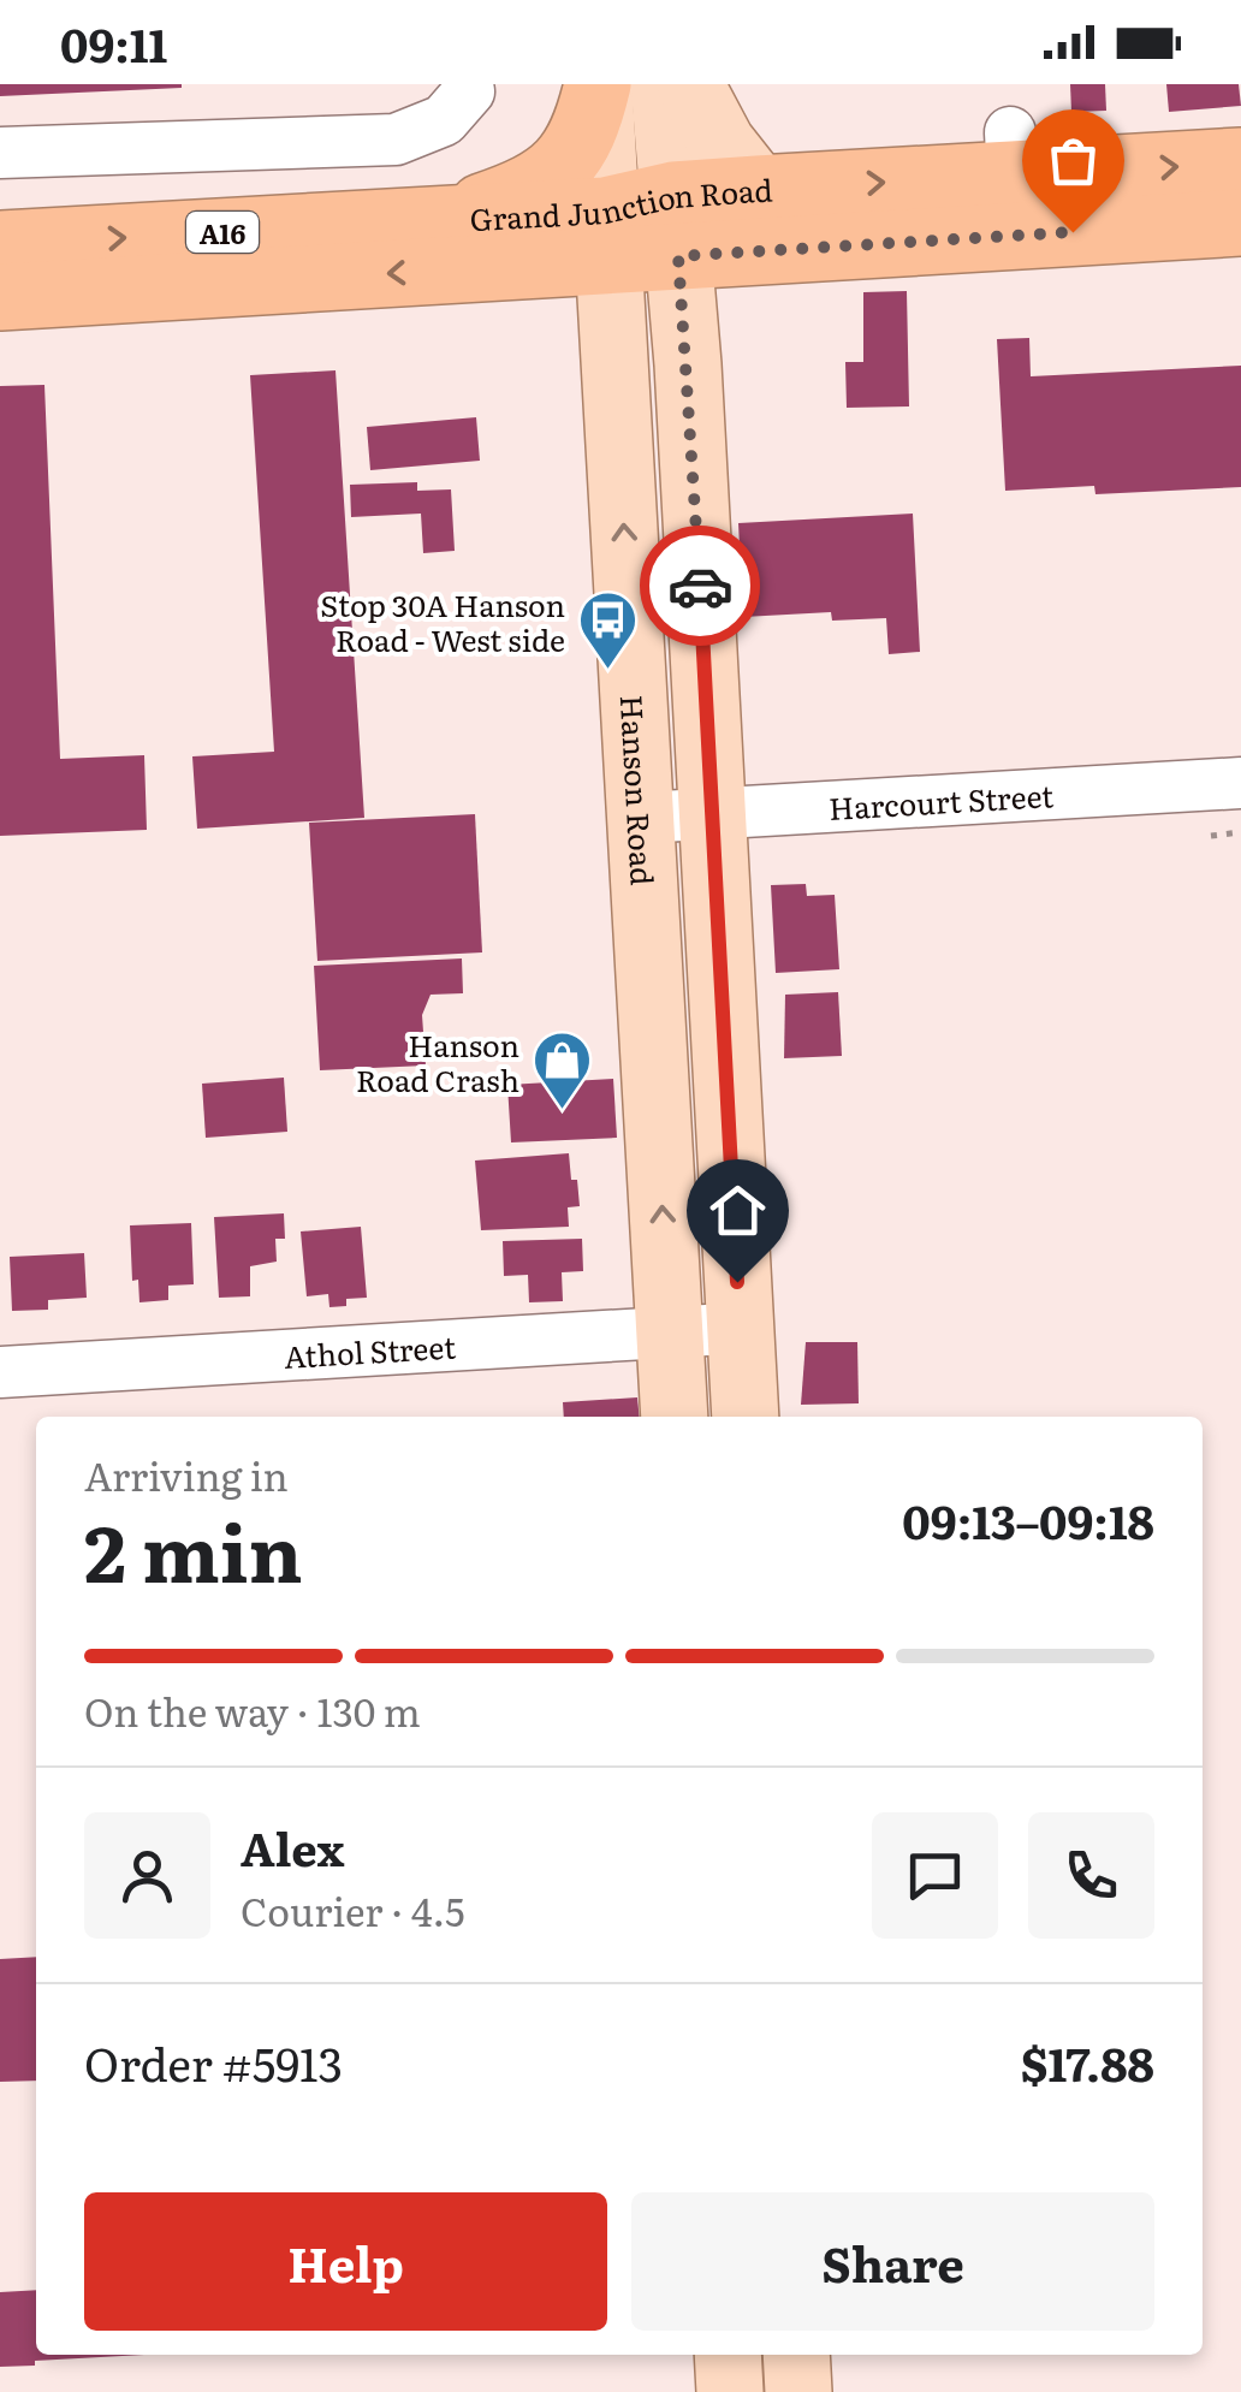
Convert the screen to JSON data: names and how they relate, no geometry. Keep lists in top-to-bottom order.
{
  "streets": {
    "highway": ["Grand Junction Road", "A16"],
    "main road": ["Hanson Road"],
    "street": ["Harcourt Street", "Athol Street"]
  },
  "crossings": [
    ["Grand Junction Road", "Hanson Road"],
    ["Hanson Road", "Harcourt Street"],
    ["Hanson Road", "Athol Street"]
  ],
  "places": {
    "bus stop": ["Stop 30A Hanson Road - West side"],
    "shop": ["Hanson Road Crash"]
  },
  "page": {
    "status": "09:11",
    "heading": ["2 min", "Arriving in", "09:13–09:18"],
    "panel": [
      "Alex",
      "Courier · 4.5",
      "Order #5913",
      "$17.88"
    ],
    "bar": "On the way · 130 m",
    "buttons": ["Help", "Share"]
  }
}
